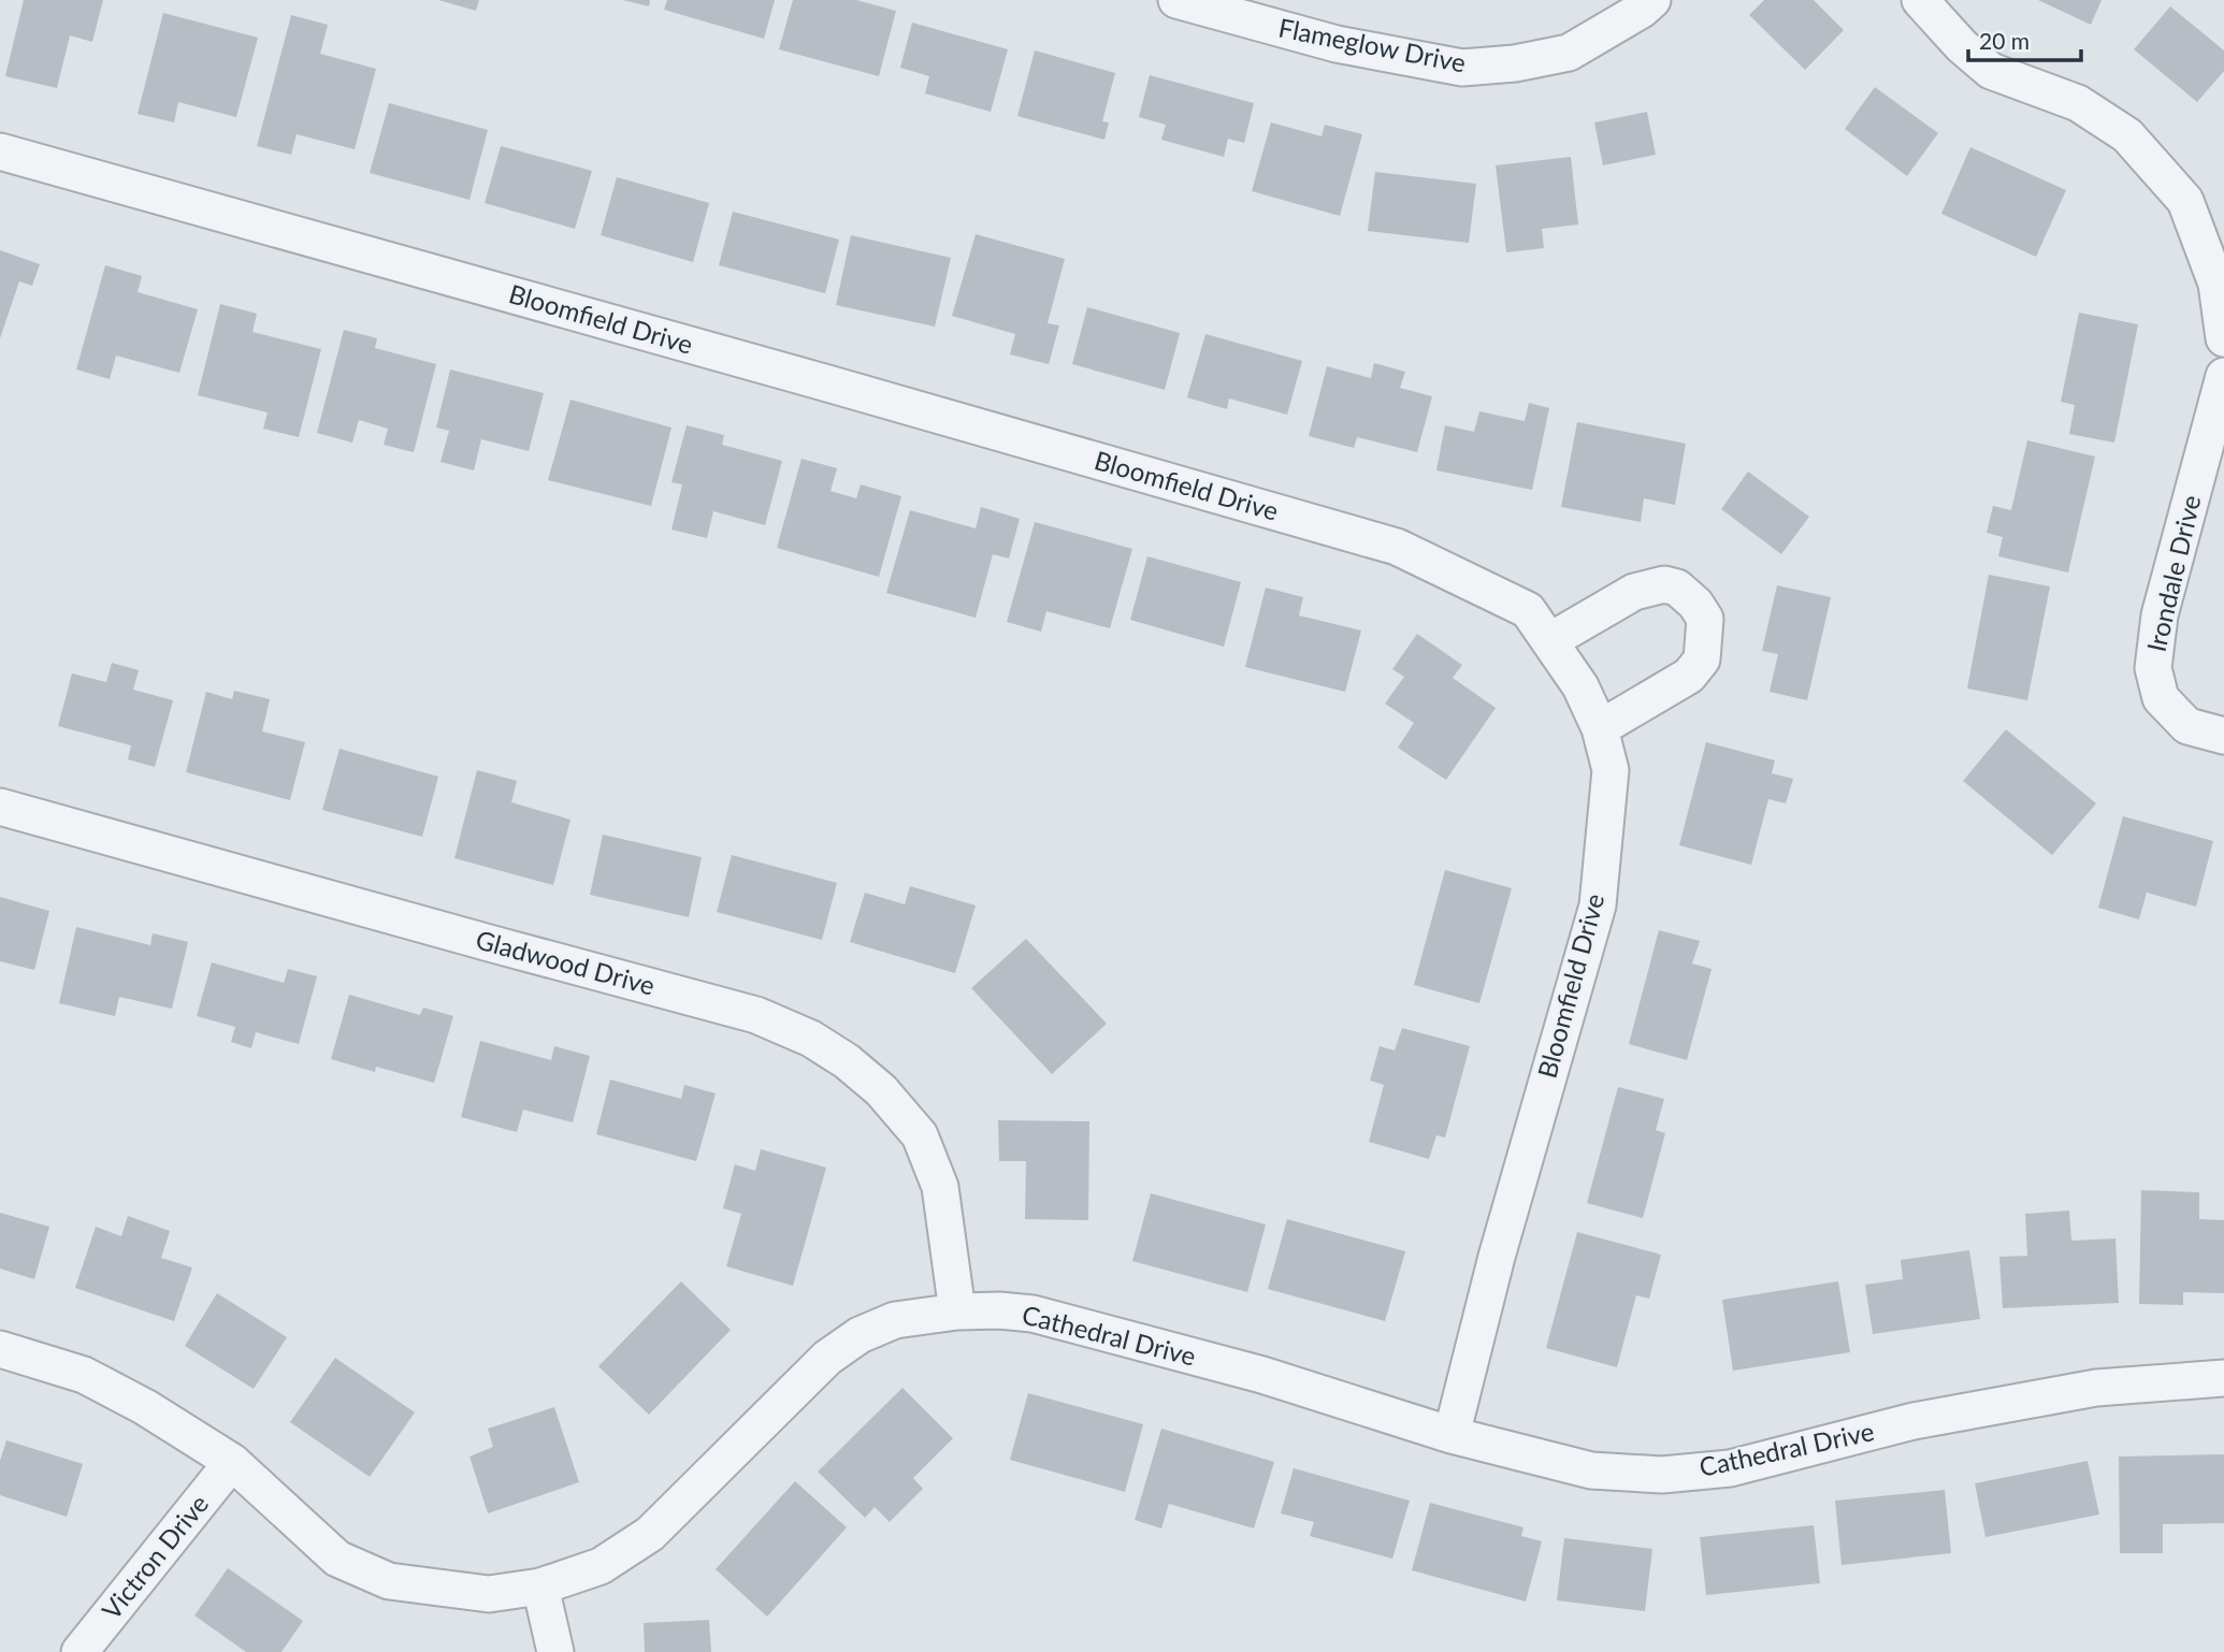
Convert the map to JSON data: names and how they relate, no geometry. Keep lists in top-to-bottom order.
{
  "streets": {
    "street": [
      "Flameglow Drive",
      "Bloomfield Drive",
      "Irondale Drive",
      "Gladwood Drive",
      "Cathedral Drive",
      "Victron Drive"
    ]
  },
  "crossings": [
    ["Bloomfield Drive", "Cathedral Drive"],
    ["Gladwood Drive", "Cathedral Drive"],
    ["Cathedral Drive", "Victron Drive"]
  ],
  "scale_bar": "20 m"
}
